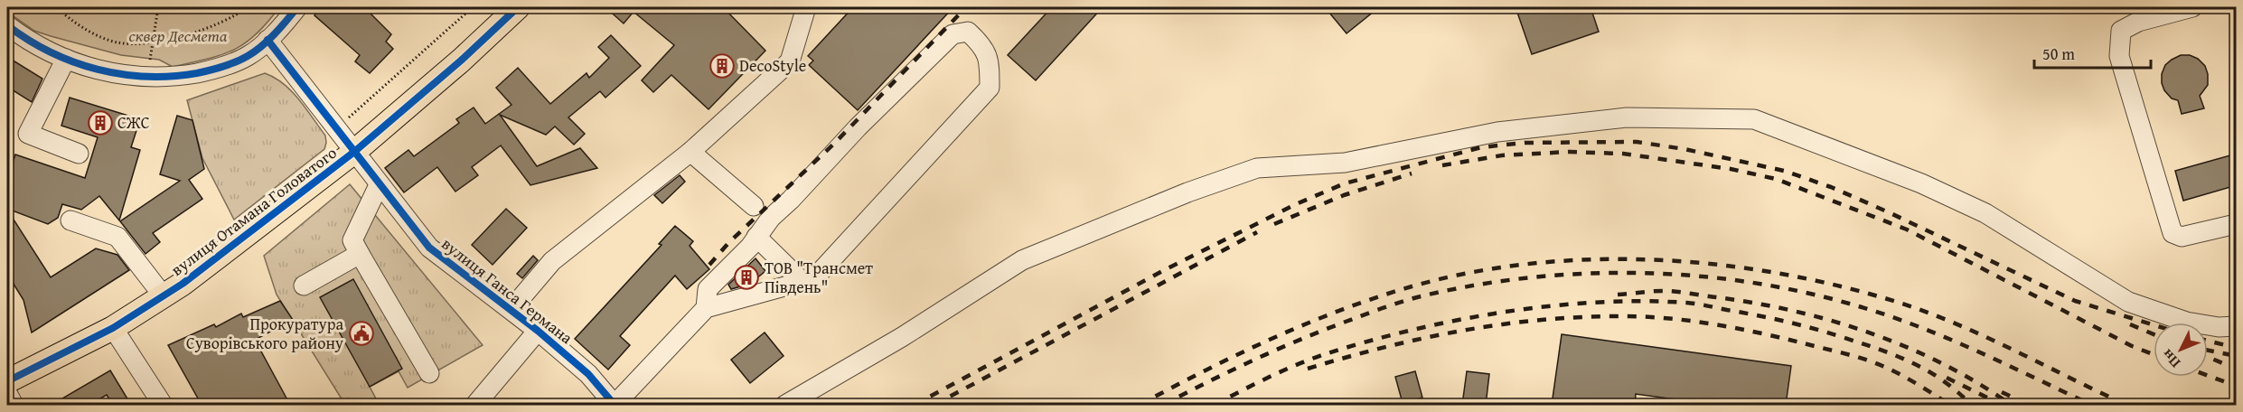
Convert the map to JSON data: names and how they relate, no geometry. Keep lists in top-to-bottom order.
{
  "streets": {
    "main road": ["вулиця Отамана Головатого"],
    "street": ["вулиця Ганса Германа"]
  },
  "crossings": [
    ["вулиця Отамана Головатого", "вулиця Ганса Германа"]
  ],
  "parks": ["сквер Десмета"],
  "places": {
    "building": ["DecoStyle", "СЖС", "ТОВ \"Трансмет Південь\""],
    "public building": ["Прокуратура Суворівського району"]
  },
  "scale_bar": "50 m",
  "north": "bottom left"
}
